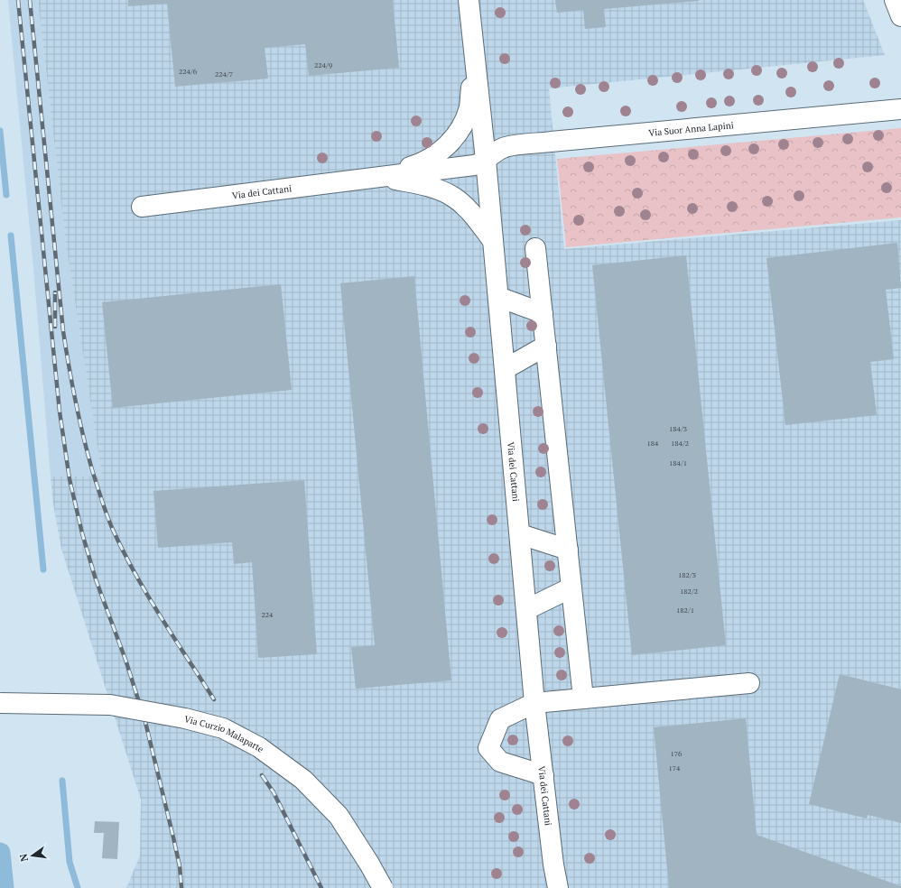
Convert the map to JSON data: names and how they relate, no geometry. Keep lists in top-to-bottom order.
{
  "streets": {
    "street": ["Via Suor Anna Lapini", "Via dei Cattani", "Via Curzio Malaparte"]
  },
  "crossings": [
    ["Via Suor Anna Lapini", "Via dei Cattani"]
  ],
  "house_numbers": [
    "224/9",
    "224/6",
    "224/7",
    "184/3",
    "184",
    "184/2",
    "184/1",
    "182/3",
    "182/2",
    "182/1",
    "224",
    "176",
    "174"
  ],
  "north": "left"
}
